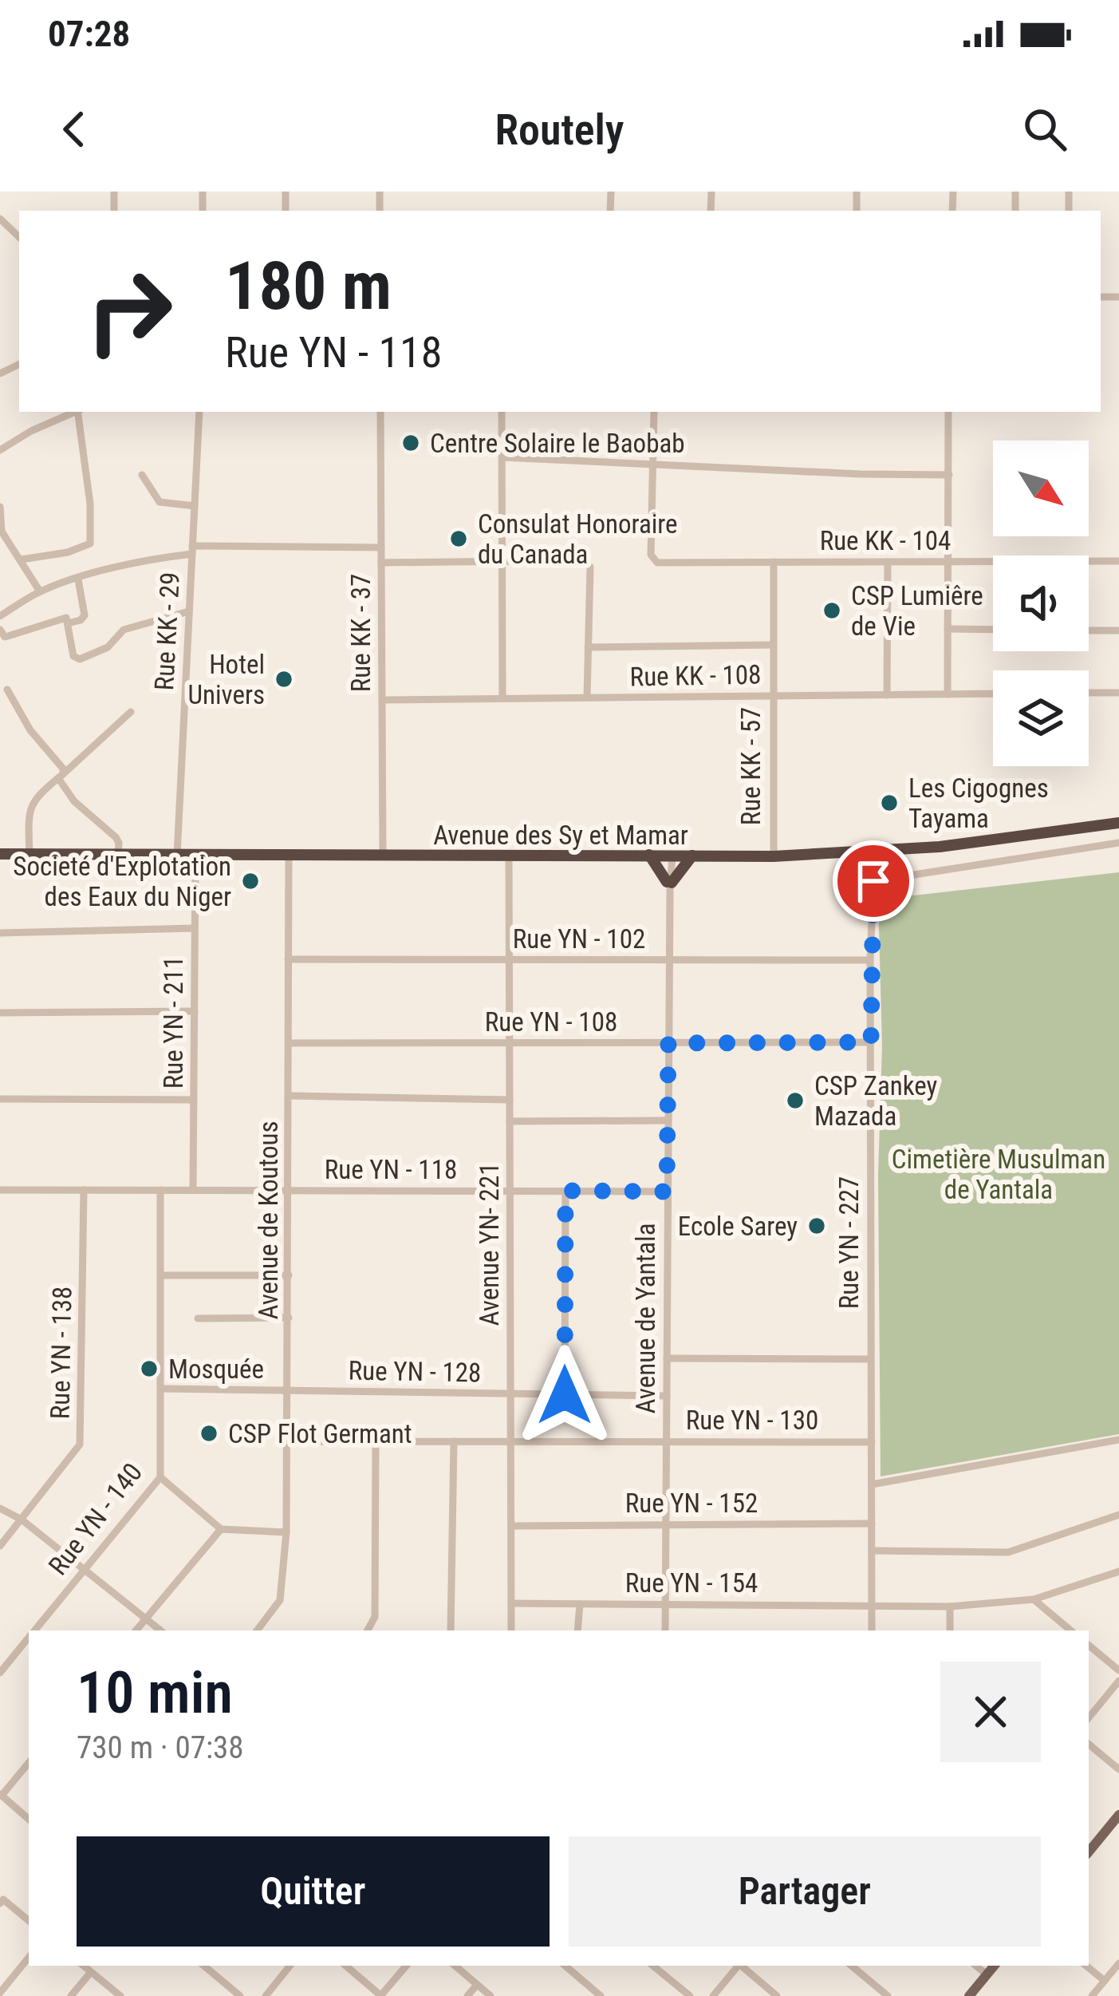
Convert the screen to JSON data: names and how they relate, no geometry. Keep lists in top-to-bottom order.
{
  "streets": {
    "highway": ["Avenue des Sy et Mamar"],
    "street": [
      "Rue KK - 104",
      "Rue KK - 29",
      "Rue KK - 37",
      "Rue KK - 108",
      "Rue KK - 57",
      "Rue YN - 102",
      "Rue YN - 108",
      "Rue YN - 211",
      "Rue YN - 118",
      "Avenue de Koutous",
      "Rue YN - 227",
      "Avenue YN- 221",
      "Avenue de Yantala",
      "Rue YN - 138",
      "Rue YN - 128",
      "Rue YN - 130",
      "Rue YN - 152",
      "Rue YN - 140",
      "Rue YN - 154"
    ]
  },
  "crossings": [
    ["Rue KK - 104", "Rue KK - 57"],
    ["Rue KK - 29", "Avenue des Sy et Mamar"],
    ["Rue KK - 37", "Rue KK - 108"],
    ["Rue KK - 37", "Avenue des Sy et Mamar"],
    ["Rue KK - 108", "Rue KK - 57"],
    ["Rue KK - 57", "Avenue des Sy et Mamar"],
    ["Avenue des Sy et Mamar", "Rue YN - 211"],
    ["Avenue des Sy et Mamar", "Avenue de Koutous"],
    ["Avenue des Sy et Mamar", "Rue YN - 227"],
    ["Avenue des Sy et Mamar", "Avenue YN- 221"],
    ["Avenue des Sy et Mamar", "Avenue de Yantala"],
    ["Rue YN - 102", "Avenue de Koutous"],
    ["Rue YN - 102", "Rue YN - 227"],
    ["Rue YN - 102", "Avenue YN- 221"],
    ["Rue YN - 102", "Avenue de Yantala"],
    ["Rue YN - 108", "Avenue de Koutous"],
    ["Rue YN - 108", "Rue YN - 227"],
    ["Rue YN - 108", "Avenue YN- 221"],
    ["Rue YN - 108", "Avenue de Yantala"],
    ["Rue YN - 211", "Rue YN - 118"],
    ["Rue YN - 118", "Avenue de Koutous"],
    ["Rue YN - 118", "Avenue YN- 221"],
    ["Rue YN - 118", "Avenue de Yantala"],
    ["Rue YN - 118", "Rue YN - 138"],
    ["Rue YN - 118", "Rue YN - 140"],
    ["Avenue de Koutous", "Rue YN - 128"],
    ["Avenue de Koutous", "Rue YN - 130"],
    ["Rue YN - 227", "Rue YN - 130"],
    ["Rue YN - 227", "Rue YN - 152"],
    ["Rue YN - 227", "Rue YN - 154"],
    ["Avenue YN- 221", "Rue YN - 128"],
    ["Avenue YN- 221", "Rue YN - 130"],
    ["Avenue YN- 221", "Rue YN - 152"],
    ["Avenue YN- 221", "Rue YN - 154"],
    ["Avenue de Yantala", "Rue YN - 128"],
    ["Avenue de Yantala", "Rue YN - 130"],
    ["Avenue de Yantala", "Rue YN - 152"],
    ["Avenue de Yantala", "Rue YN - 154"],
    ["Rue YN - 128", "Rue YN - 140"]
  ],
  "parks": ["Cimetière Musulman de Yantala"],
  "places": [
    "Centre Solaire le Baobab",
    "Consulat Honoraire du Canada",
    "CSP Lumiêre de Vie",
    "Hotel Univers",
    "Les Cigognes Tayama",
    "Societé d'Explotation des Eaux du Niger",
    "CSP Zankey Mazada",
    "Ecole Sarey",
    "Mosquée",
    "CSP Flot Germant"
  ],
  "north": "bottom right",
  "page": {
    "status": "07:28",
    "header": "Routely",
    "turn": ["180 m", "Rue YN - 118"],
    "heading": ["10 min", "730 m · 07:38"],
    "buttons": ["Quitter", "Partager"]
  }
}
